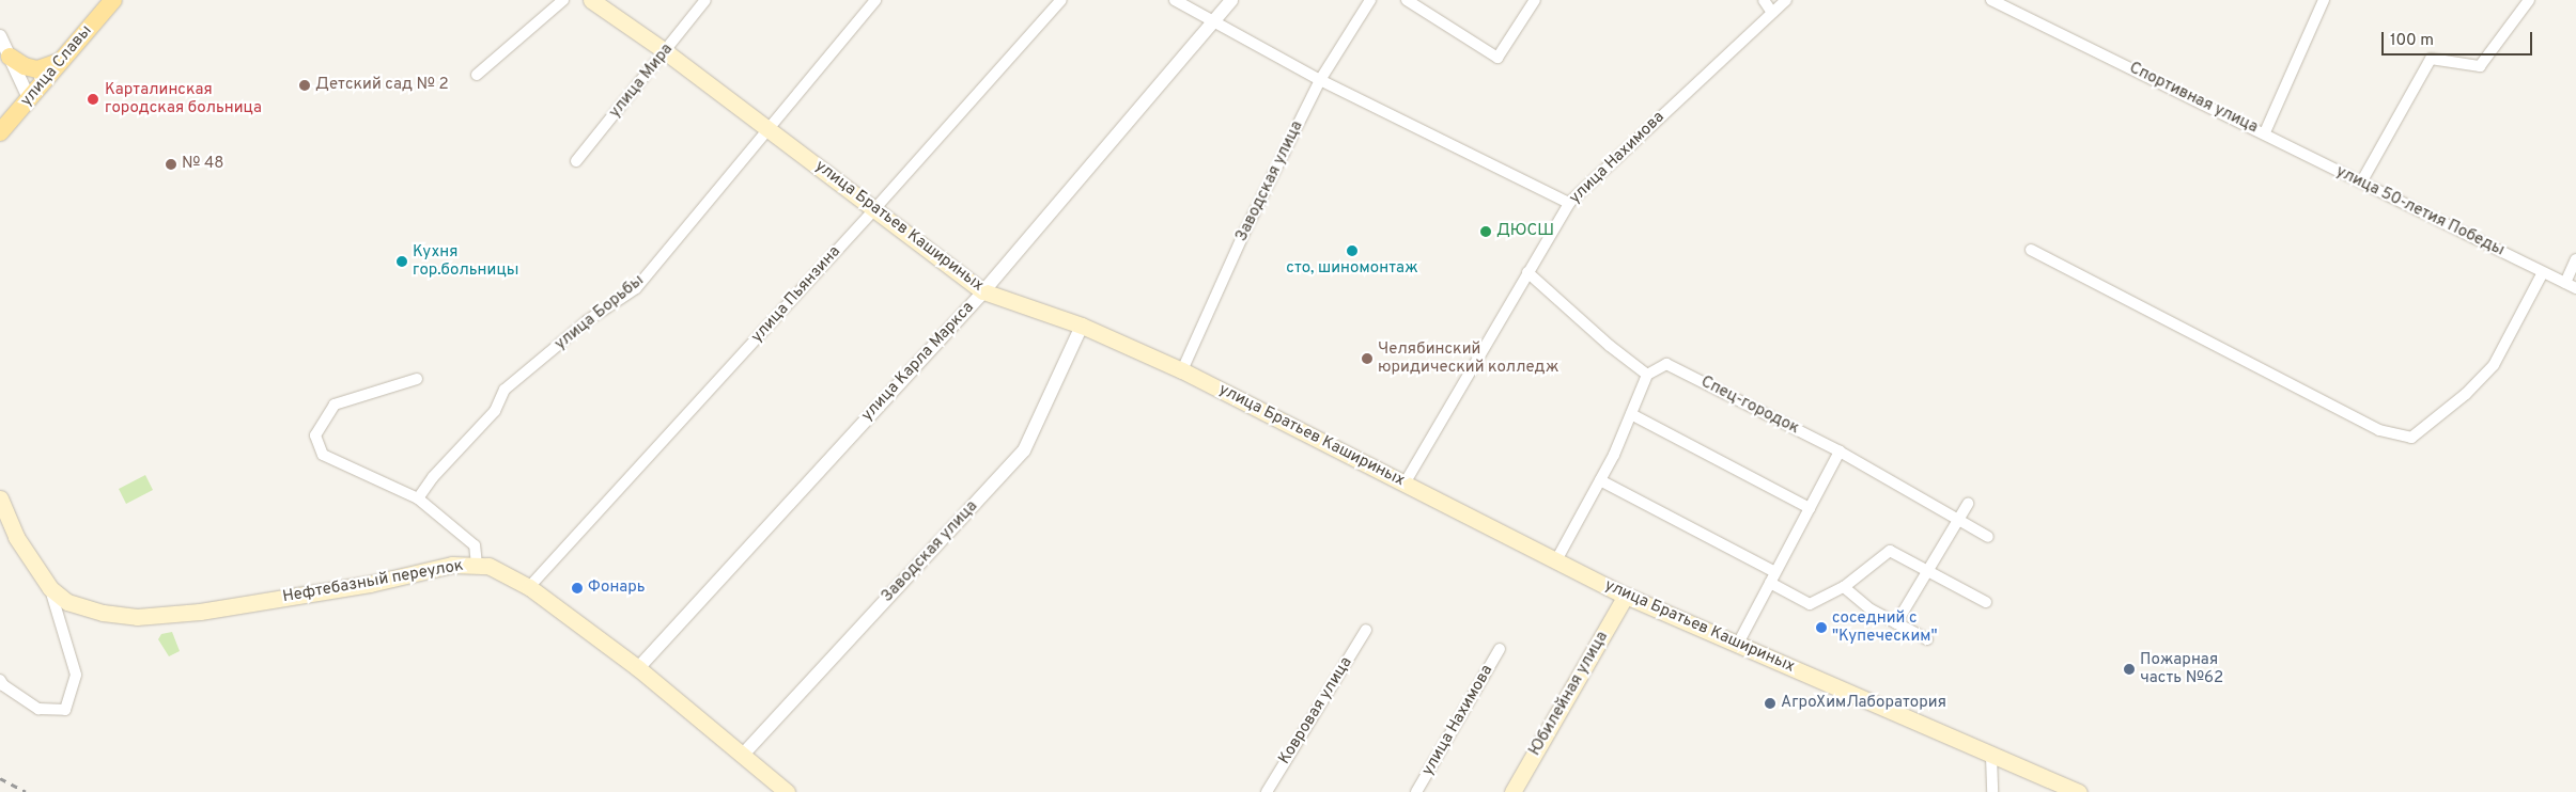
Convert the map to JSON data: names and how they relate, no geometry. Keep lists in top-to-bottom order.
{
  "streets": {
    "main road": [
      "улица Славы",
      "улица Братьев Кашириных",
      "Нефтебазный переулок",
      "Юбилейная улица"
    ],
    "street": [
      "улица Мира",
      "Спортивная улица",
      "улица Нахимова",
      "Заводская улица",
      "улица 50-летия Победы",
      "улица Пьянзина",
      "улица Борьбы",
      "улица Карла Маркса",
      "Спец-городок",
      "Ковровая улица"
    ]
  },
  "crossings": [
    ["улица Мира", "улица Братьев Кашириных"],
    ["Спортивная улица", "улица 50-летия Победы"],
    ["улица Нахимова", "улица Братьев Кашириных"],
    ["Заводская улица", "улица Братьев Кашириных"],
    ["Заводская улица", "Нефтебазный переулок"],
    ["улица Братьев Кашириных", "улица Пьянзина"],
    ["улица Братьев Кашириных", "улица Борьбы"],
    ["улица Братьев Кашириных", "улица Карла Маркса"],
    ["улица Братьев Кашириных", "Юбилейная улица"],
    ["улица Пьянзина", "Нефтебазный переулок"],
    ["улица Карла Маркса", "Нефтебазный переулок"]
  ],
  "places": [
    "Детский сад № 2",
    "Карталинская городская больница",
    "№ 48",
    "ДЮСШ",
    "сто, шиномонтаж",
    "Кухня гор.больницы",
    "Челябинский юридический колледж",
    "Фонарь",
    "соседний с \"Купеческим\"",
    "Пожарная часть №62",
    "АгроХимЛаборатория"
  ],
  "scale_bar": "100 m"
}
